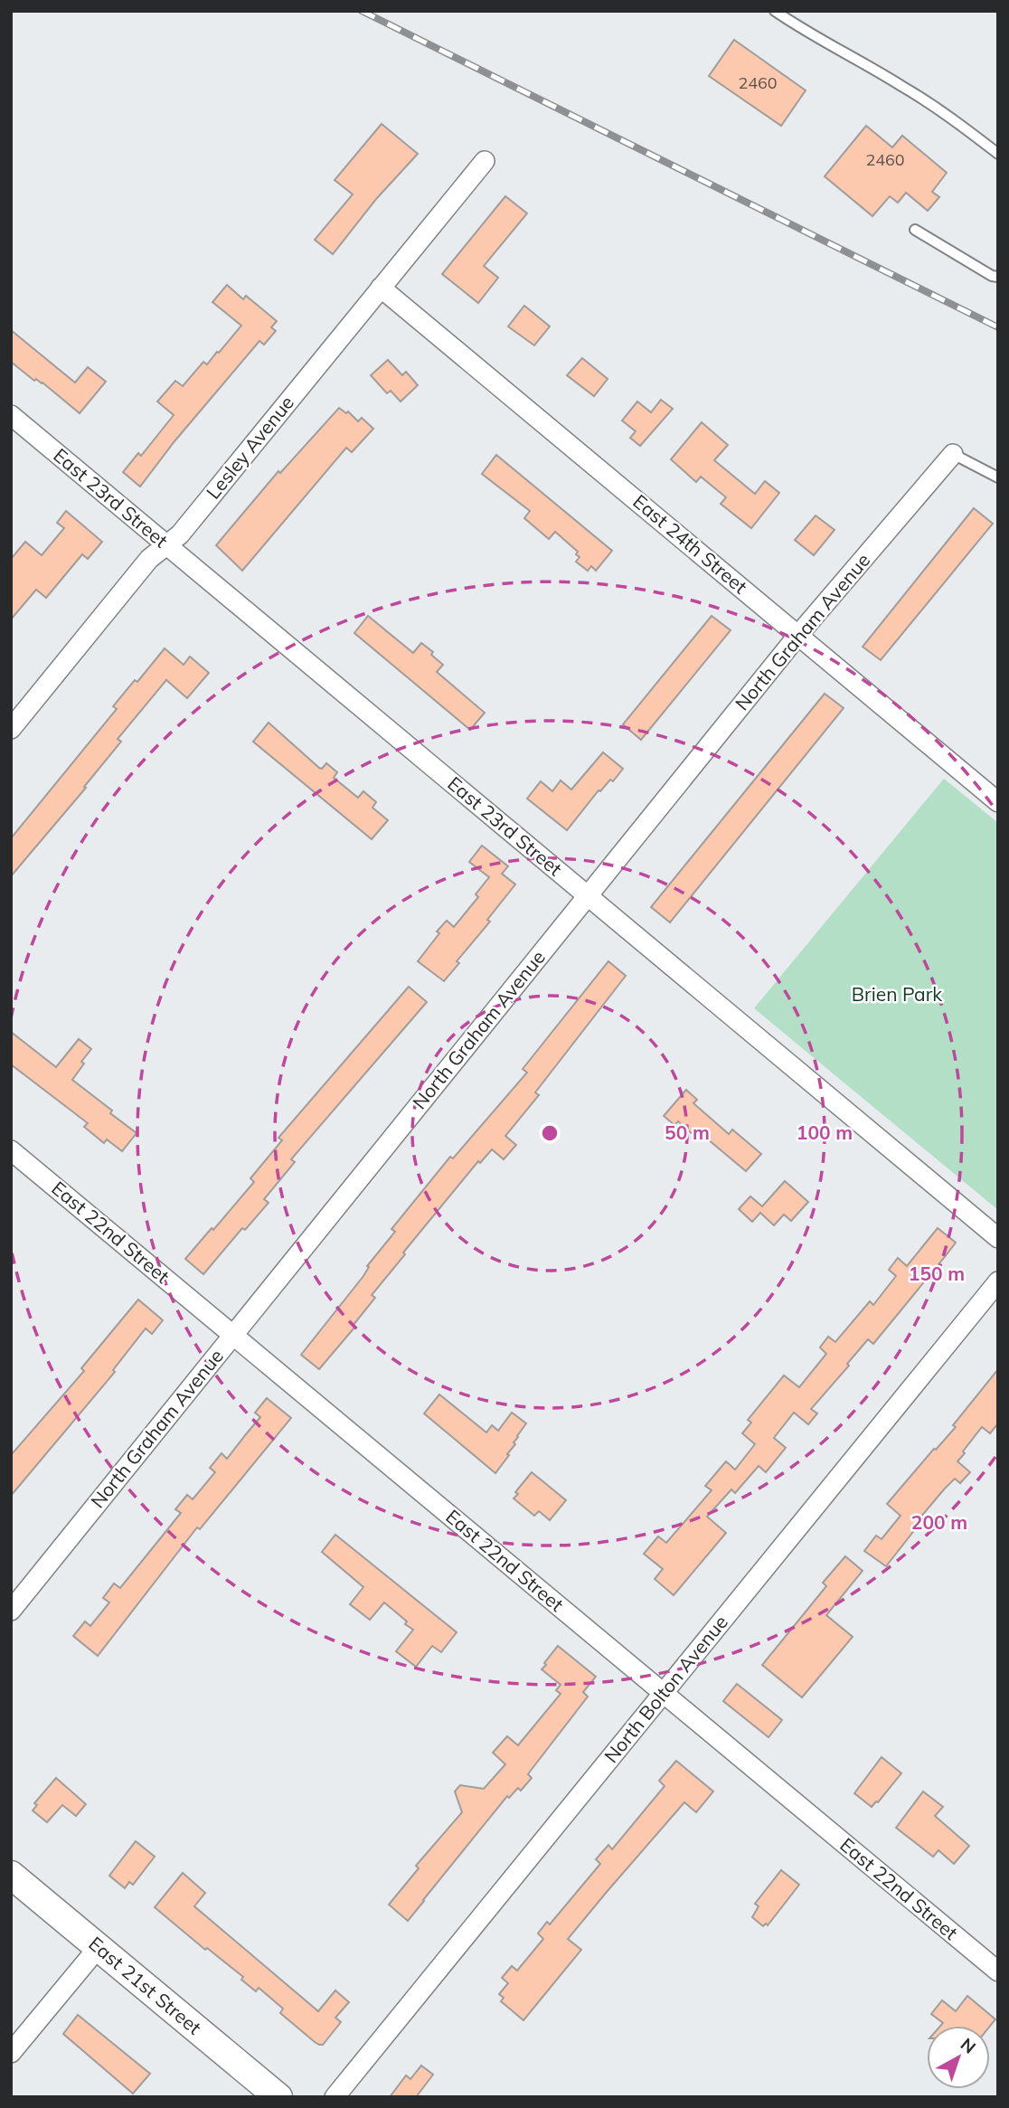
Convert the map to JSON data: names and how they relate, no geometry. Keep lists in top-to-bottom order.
{
  "streets": {
    "main road": ["East 21st Street"],
    "street": [
      "Lesley Avenue",
      "East 23rd Street",
      "East 24th Street",
      "North Graham Avenue",
      "East 22nd Street",
      "North Bolton Avenue"
    ]
  },
  "crossings": [
    ["Lesley Avenue", "East 23rd Street"],
    ["Lesley Avenue", "East 24th Street"],
    ["East 23rd Street", "North Graham Avenue"],
    ["East 24th Street", "North Graham Avenue"],
    ["North Graham Avenue", "East 22nd Street"],
    ["East 22nd Street", "North Bolton Avenue"]
  ],
  "parks": ["Brien Park"],
  "house_numbers": ["2460", "2460"],
  "north": "top right",
  "rings": [
    "50 m",
    "100 m",
    "150 m",
    "200 m"
  ]
}
